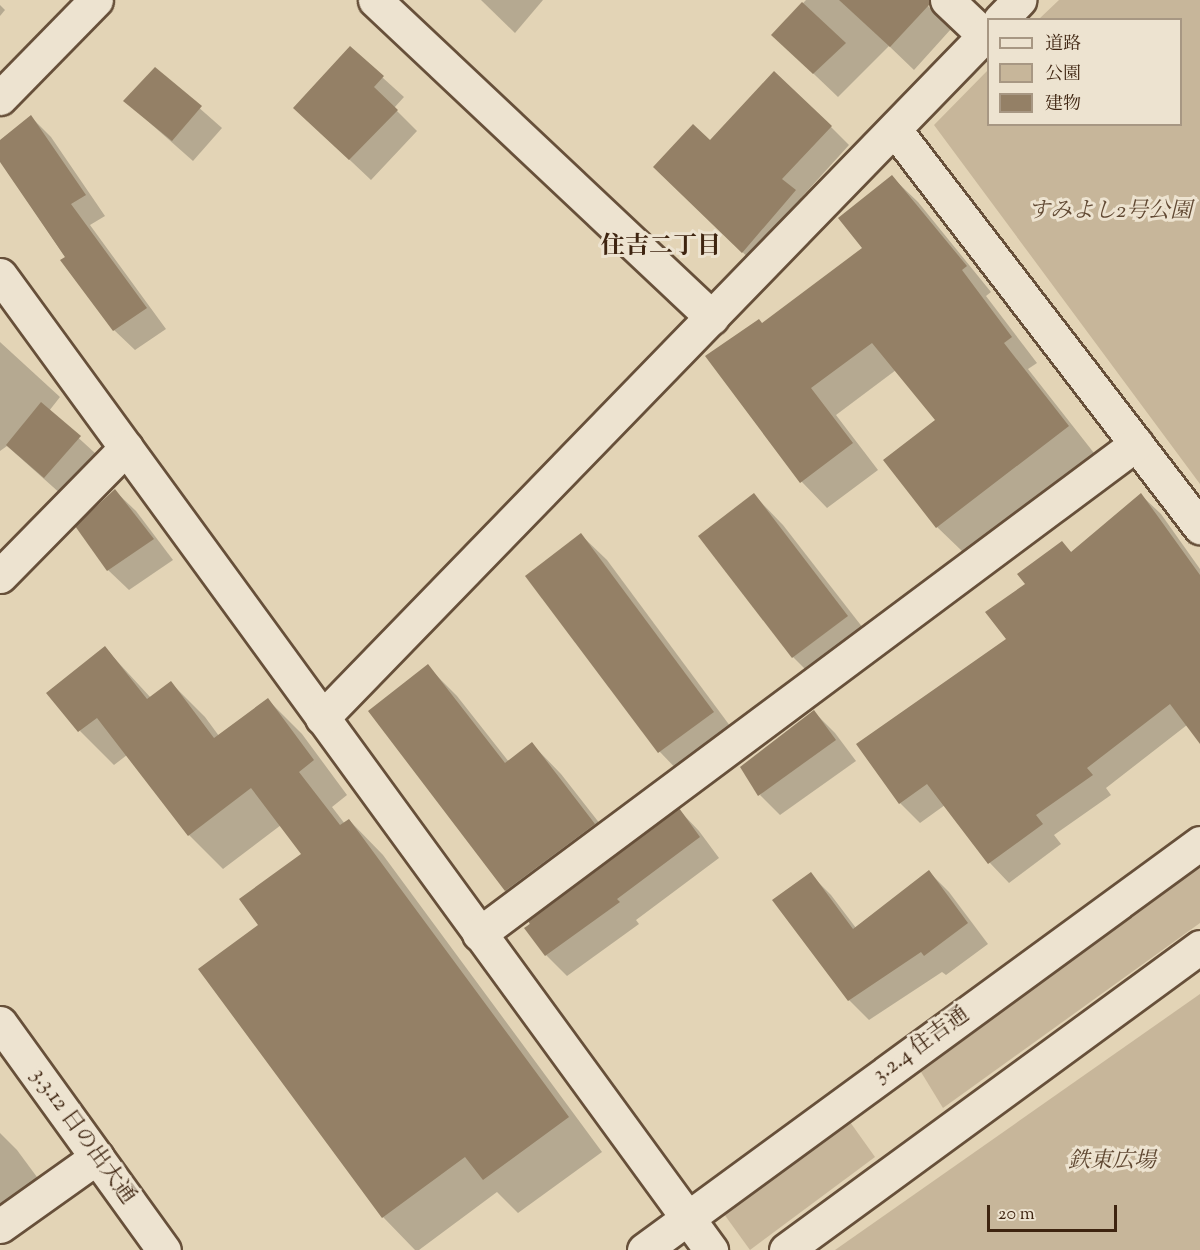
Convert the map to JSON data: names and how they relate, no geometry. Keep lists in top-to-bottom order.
{
  "streets": {
    "street": ["3.2.4 住吉通", "3.3.12 日の出大通"]
  },
  "districts": ["住吉二丁目"],
  "parks": ["すみよし2号公園", "鉄東広場"],
  "legend": ["道路", "公園", "建物"],
  "scale_bar": "20 m"
}
